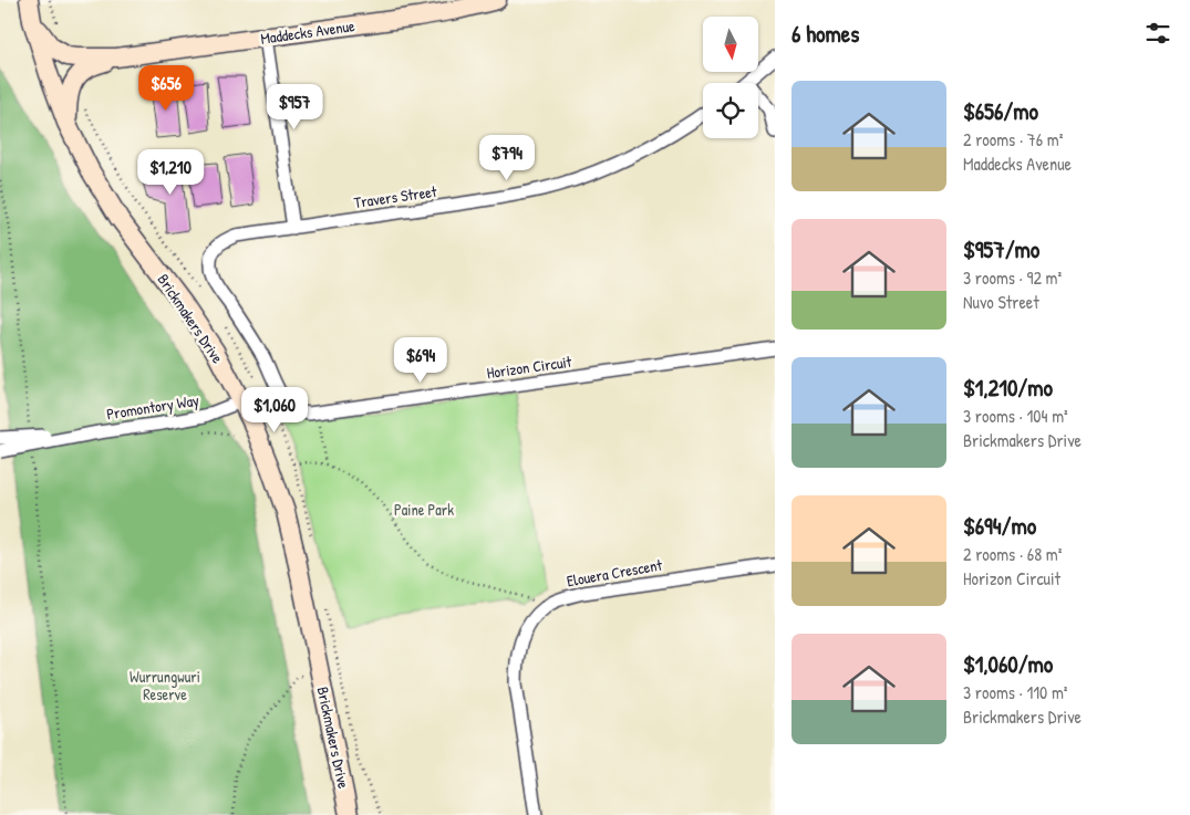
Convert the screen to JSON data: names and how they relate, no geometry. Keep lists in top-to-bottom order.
{
  "streets": {
    "street": [
      "Maddecks Avenue",
      "Travers Street",
      "Brickmakers Drive",
      "Horizon Circuit",
      "Promontory Way",
      "Elouera Crescent"
    ]
  },
  "crossings": [
    ["Maddecks Avenue", "Brickmakers Drive"],
    ["Travers Street", "Horizon Circuit"],
    ["Brickmakers Drive", "Promontory Way"]
  ],
  "parks": ["Paine Park", "Wurrungwuri Reserve"],
  "north": "bottom",
  "page": {
    "heading": "6 homes",
    "price": [
      "$656",
      "$957",
      "$794",
      "$1,210",
      "$694",
      "$1,060"
    ],
    "list": [
      {
        "name": "$656/mo",
        "note": "2 rooms · 76 m² · Maddecks Avenue"
      },
      {
        "name": "$957/mo",
        "note": "3 rooms · 92 m² · Nuvo Street"
      },
      {
        "name": "$1,210/mo",
        "note": "3 rooms · 104 m² · Brickmakers Drive"
      },
      {
        "name": "$694/mo",
        "note": "2 rooms · 68 m² · Horizon Circuit"
      },
      {
        "name": "$1,060/mo",
        "note": "3 rooms · 110 m² · Brickmakers Drive"
      }
    ]
  }
}
